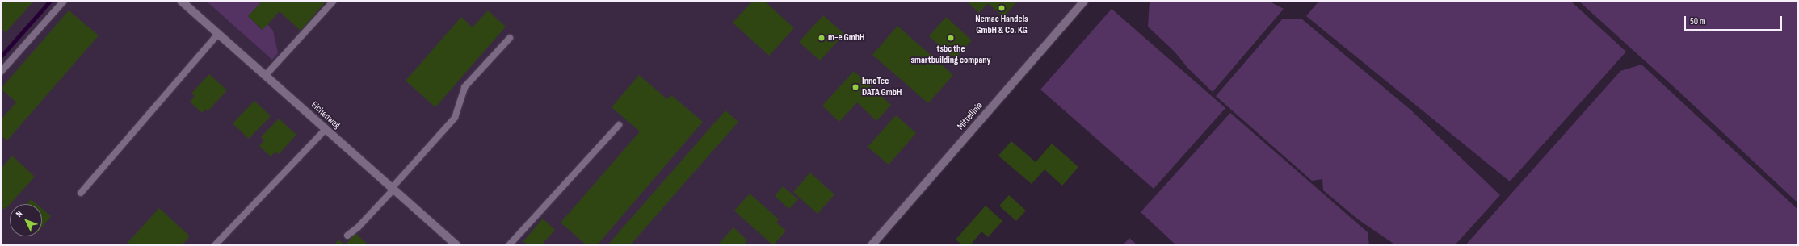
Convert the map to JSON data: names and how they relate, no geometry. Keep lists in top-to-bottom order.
{
  "streets": {
    "street": ["Eichenweg", "Mittellinie"]
  },
  "places": [
    "Nemac Handels GmbH & Co. KG",
    "m-e GmbH",
    "tsbc the smartbuilding company",
    "InnoTec DATA GmbH"
  ],
  "scale_bar": "50 m",
  "north": "top left"
}
